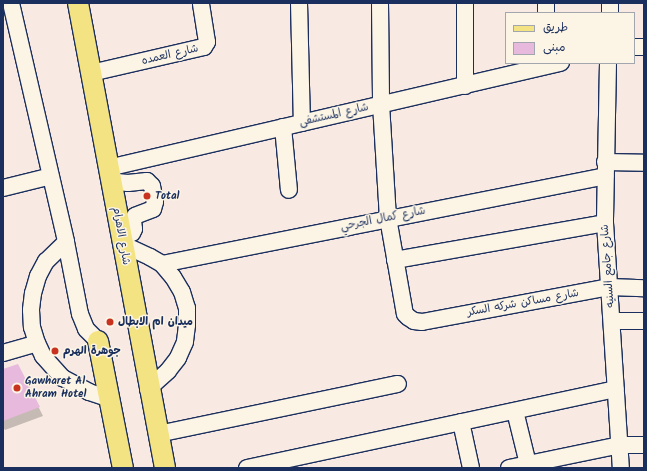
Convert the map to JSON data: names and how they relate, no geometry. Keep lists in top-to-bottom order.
{
  "streets": {
    "main road": ["شارع الاهرام"],
    "street": [
      "شارع العمده",
      "شارع المستشفى",
      "شارع كمال الجرحي",
      "شارع جامع السنيه",
      "شارع مساكن شركه السكر"
    ]
  },
  "crossings": [
    ["شارع العمده", "شارع الاهرام"],
    ["شارع المستشفى", "شارع الاهرام"],
    ["شارع كمال الجرحي", "شارع جامع السنيه"],
    ["شارع جامع السنيه", "شارع مساكن شركه السكر"]
  ],
  "places": [
    "Total",
    "ميدان ام الابطال",
    "جوهرة الهرم",
    "Gawharet Al Ahram Hotel"
  ],
  "legend": ["طريق", "مبنى"]
}
